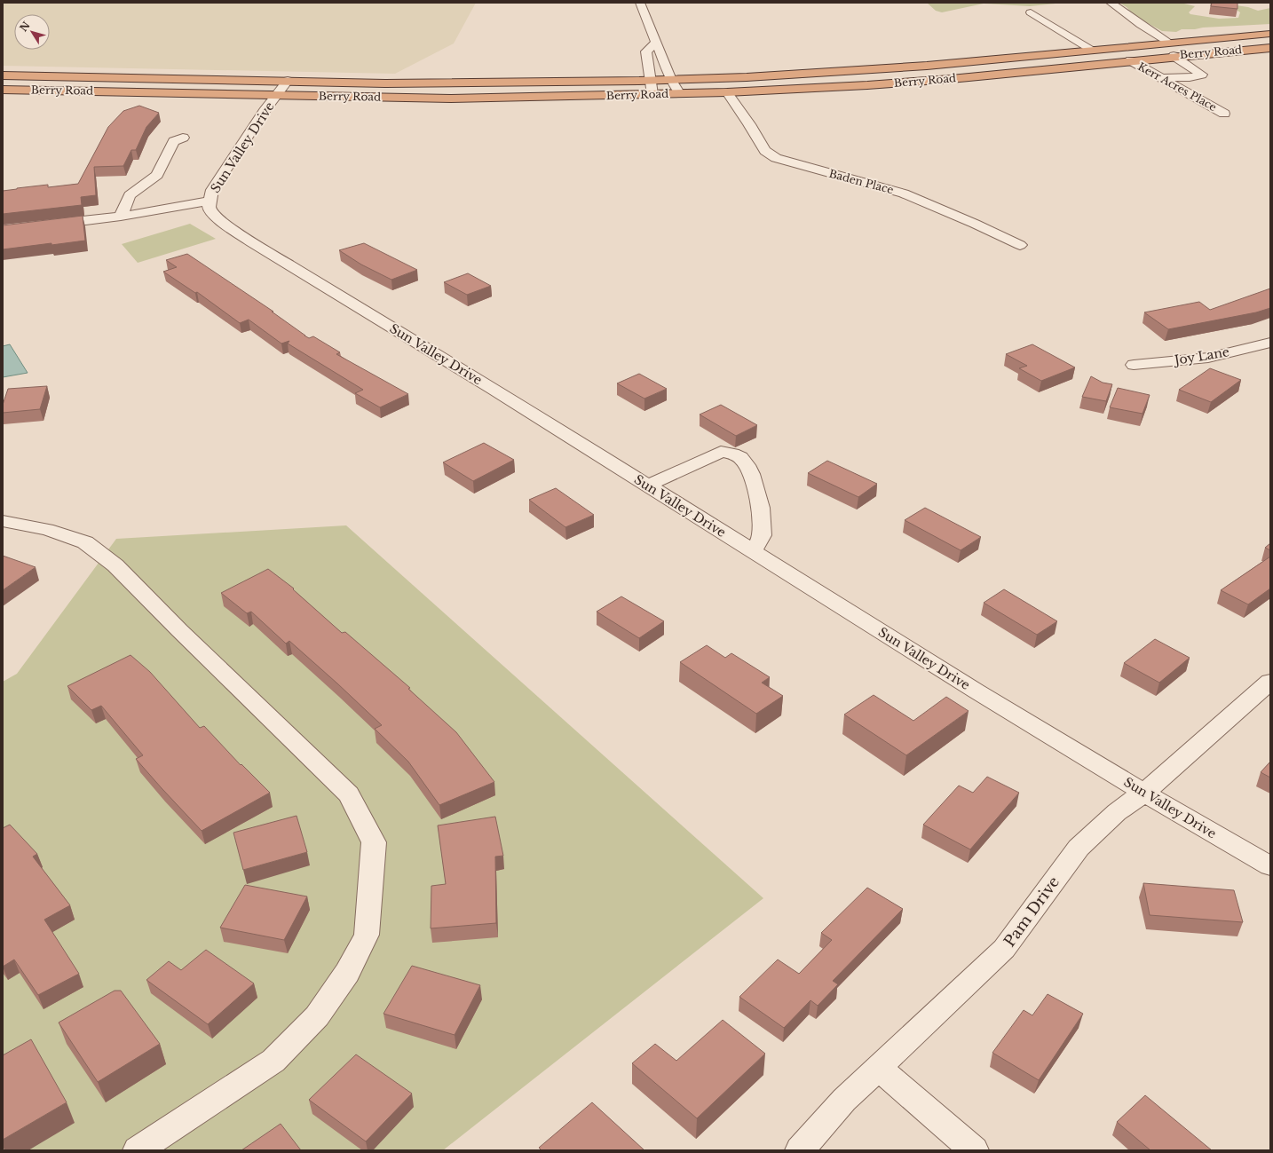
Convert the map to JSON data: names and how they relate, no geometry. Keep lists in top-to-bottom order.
{
  "streets": {
    "highway": ["Berry Road"],
    "street": [
      "Kerr Acres Place",
      "Sun Valley Drive",
      "Baden Place",
      "Joy Lane",
      "Pam Drive"
    ]
  },
  "crossings": [
    ["Berry Road", "Kerr Acres Place"],
    ["Berry Road", "Sun Valley Drive"],
    ["Berry Road", "Baden Place"],
    ["Sun Valley Drive", "Pam Drive"]
  ],
  "north": "top left"
}
